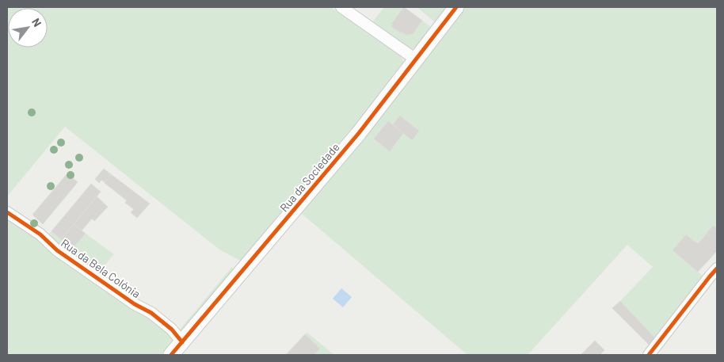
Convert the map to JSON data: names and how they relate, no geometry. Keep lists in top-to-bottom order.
{
  "streets": {
    "street": ["Rua da Sociedade", "Rua da Bela Colónia"]
  },
  "crossings": [
    ["Rua da Sociedade", "Rua da Bela Colónia"]
  ],
  "north": "top right"
}
